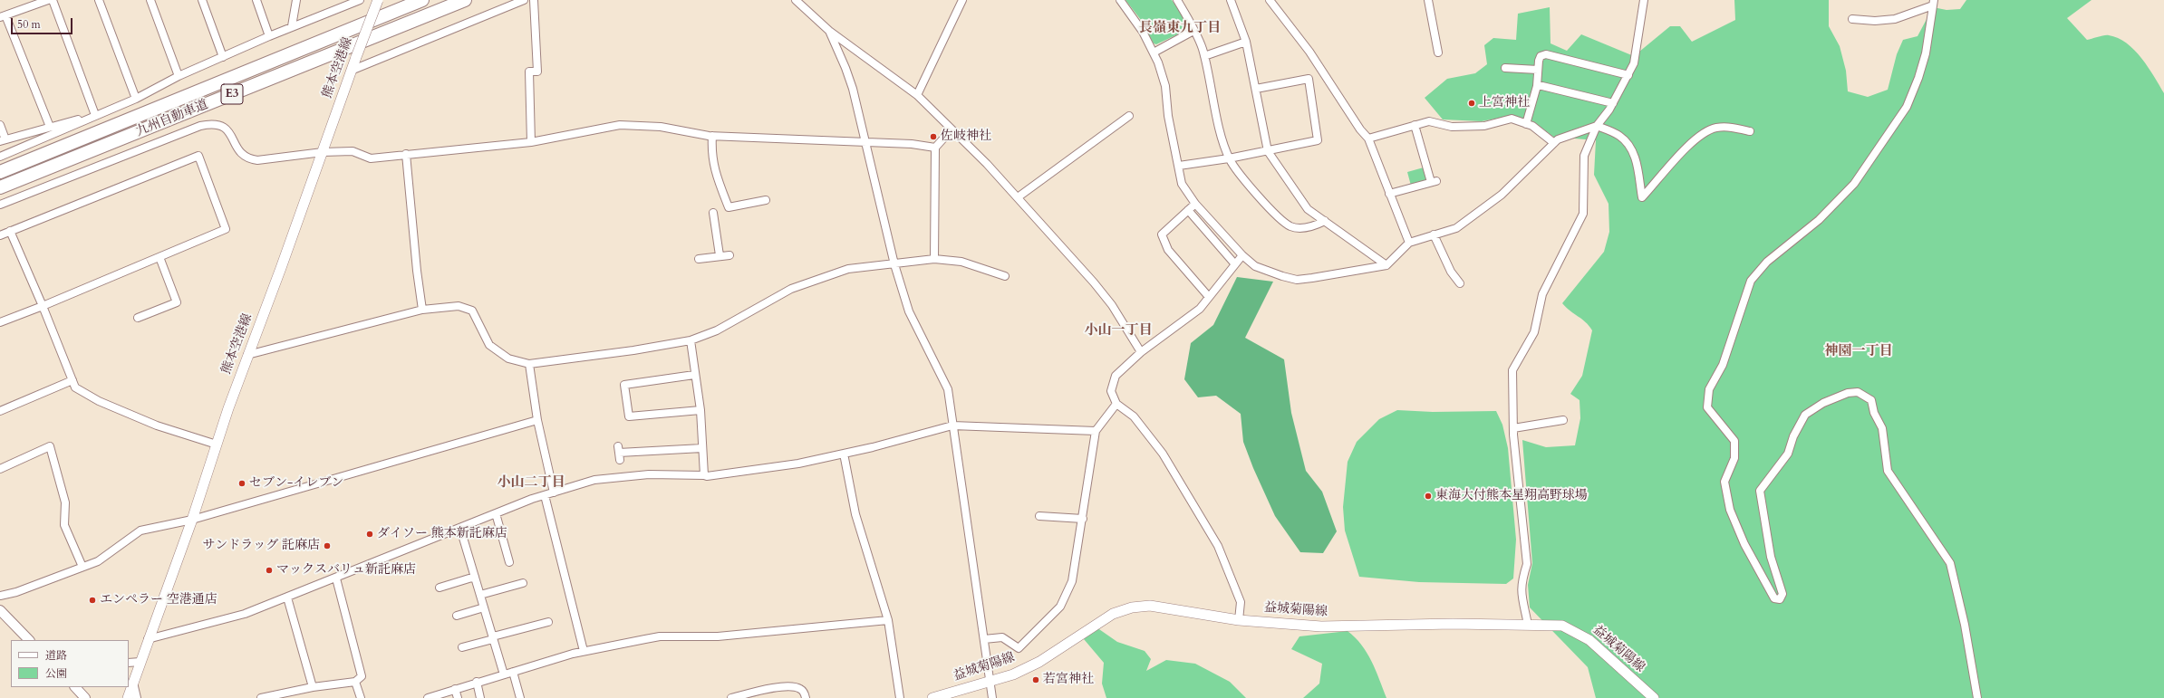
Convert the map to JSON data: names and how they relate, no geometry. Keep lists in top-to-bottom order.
{
  "streets": {
    "highway": ["E3", "九州自動車道"],
    "main road": ["熊本空港線", "益城菊陽線"]
  },
  "districts": [
    "長嶺東九丁目",
    "小山一丁目",
    "神園一丁目",
    "小山二丁目"
  ],
  "places": [
    "上宮神社",
    "佐岐神社",
    "セブン-イレブン",
    "東海大付熊本星翔高野球場",
    "ダイソー 熊本新託麻店",
    "サンドラッグ 託麻店",
    "マックスバリュ新託麻店",
    "エンペラー 空港通店",
    "若宮神社"
  ],
  "legend": ["道路", "公園"],
  "scale_bar": "50 m"
}
